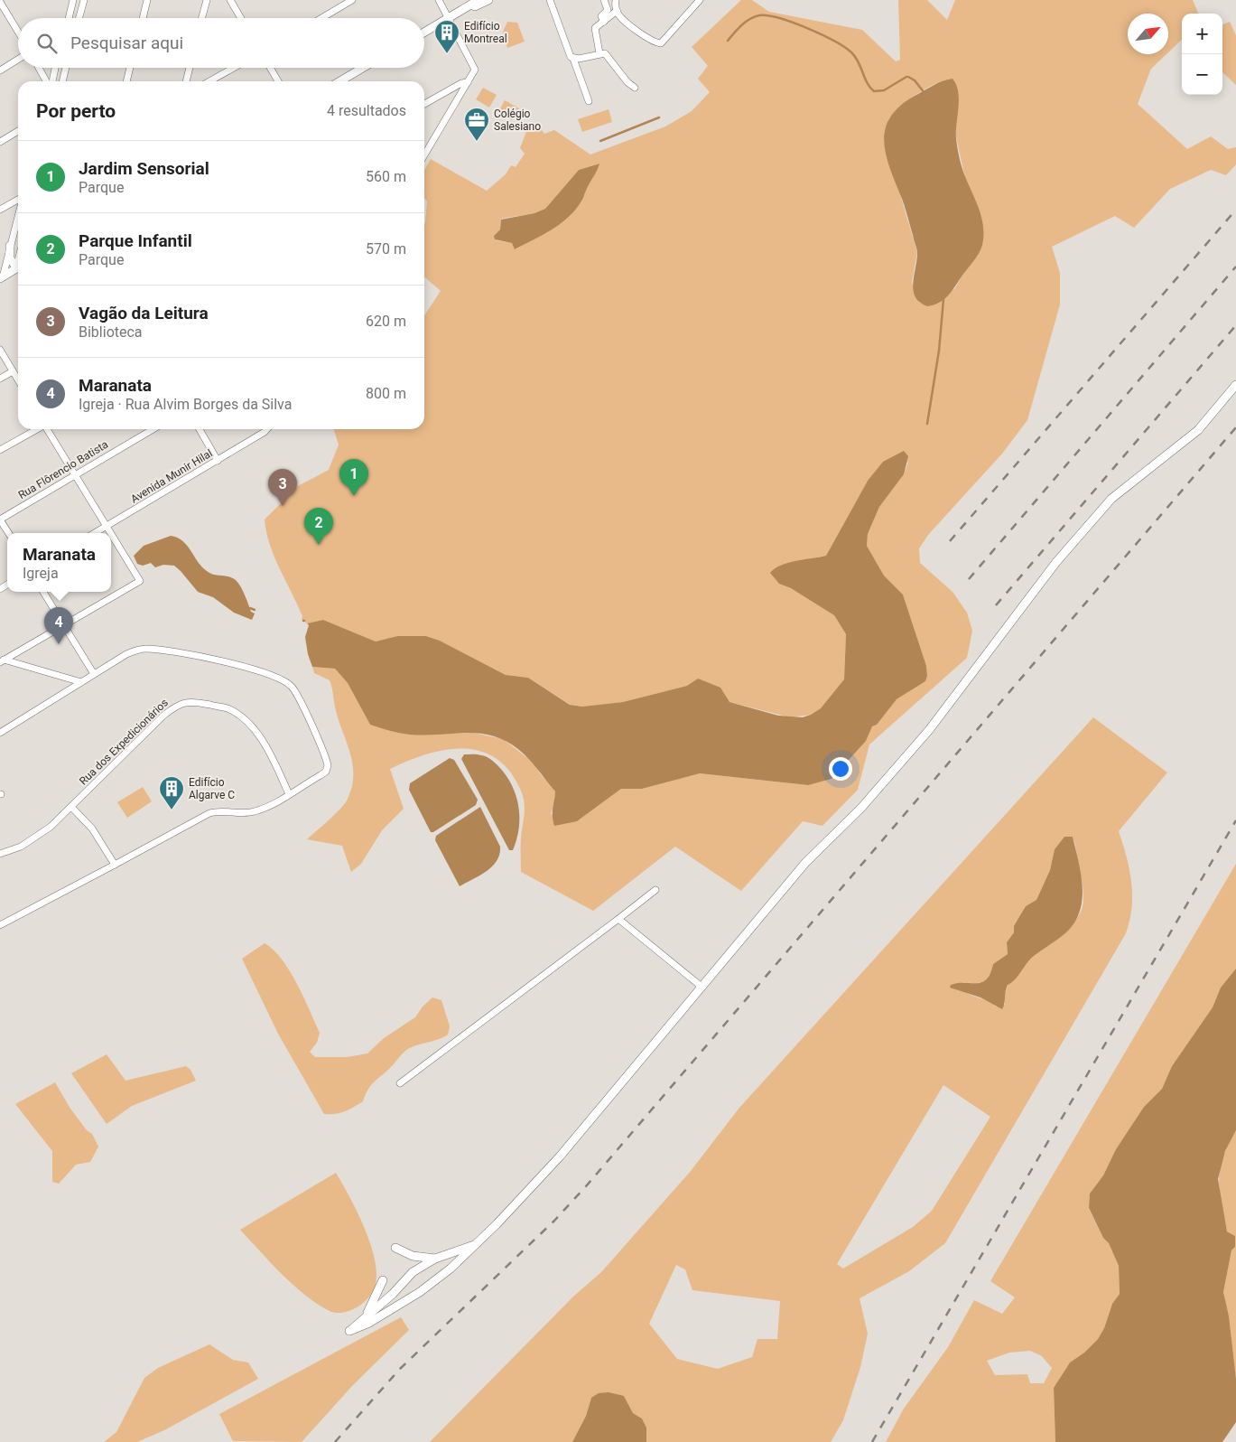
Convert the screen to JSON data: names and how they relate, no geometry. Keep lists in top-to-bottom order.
{
  "streets": {
    "street": ["Rua Flôrencio Batista", "Avenida Munir Hilal", "Rua dos Expedicionários"]
  },
  "places": {
    "building": ["Edifício Montreal", "Edifício Algarve C"],
    "office": ["Colégio Salesiano"]
  },
  "north": "top right",
  "page": {
    "map_buttons": ["+", "−"],
    "search": "Pesquisar aqui",
    "heading": ["Por perto", "4 resultados"],
    "list": [
      {
        "mark": "1",
        "name": "Jardim Sensorial",
        "note": "Parque",
        "value": "560 m"
      },
      {
        "mark": "2",
        "name": "Parque Infantil",
        "note": "Parque",
        "value": "570 m"
      },
      {
        "mark": "3",
        "name": "Vagão da Leitura",
        "note": "Biblioteca",
        "value": "620 m"
      },
      {
        "mark": "4",
        "name": "Maranata",
        "note": "Igreja · Rua Alvim Borges da Silva",
        "value": "800 m"
      }
    ],
    "pins": [
      "1",
      "3",
      "2",
      "4"
    ],
    "popup": ["Maranata", "Igreja"]
  }
}
